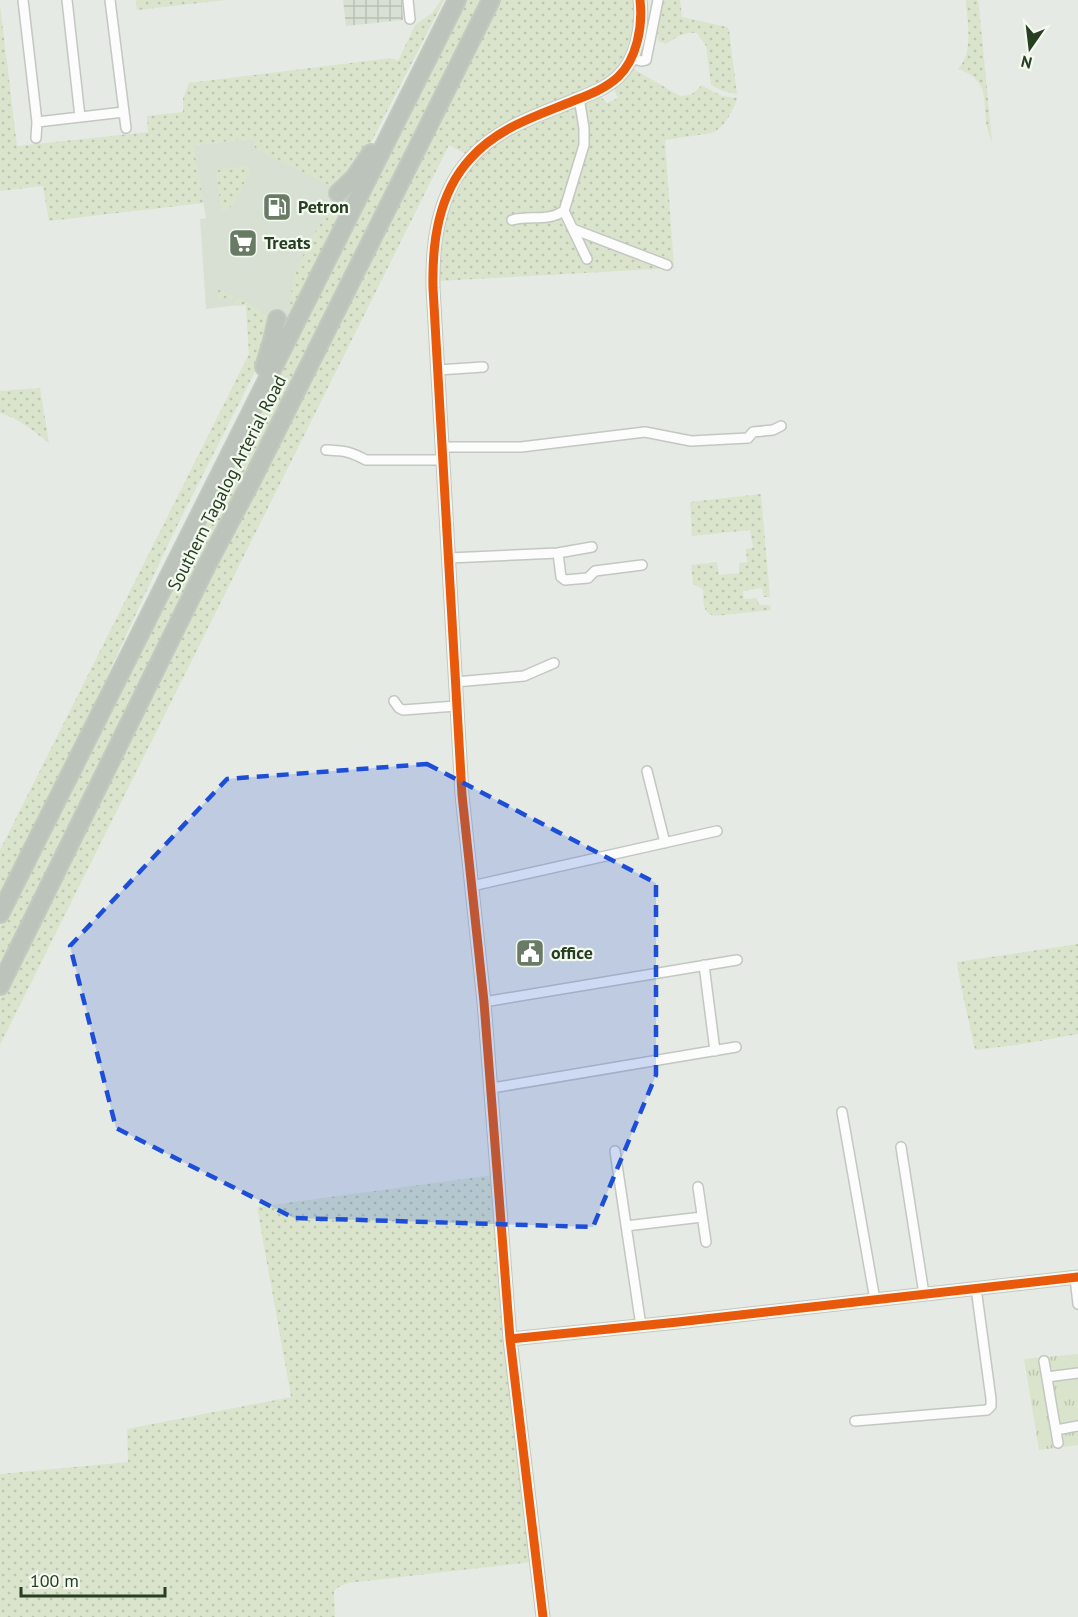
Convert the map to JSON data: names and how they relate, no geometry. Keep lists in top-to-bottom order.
{
  "streets": {
    "highway": ["Southern Tagalog Arterial Road"]
  },
  "places": {
    "fuel station": ["Petron"],
    "supermarket": ["Treats"],
    "public building": ["office"]
  },
  "scale_bar": "100 m",
  "north": "bottom"
}
